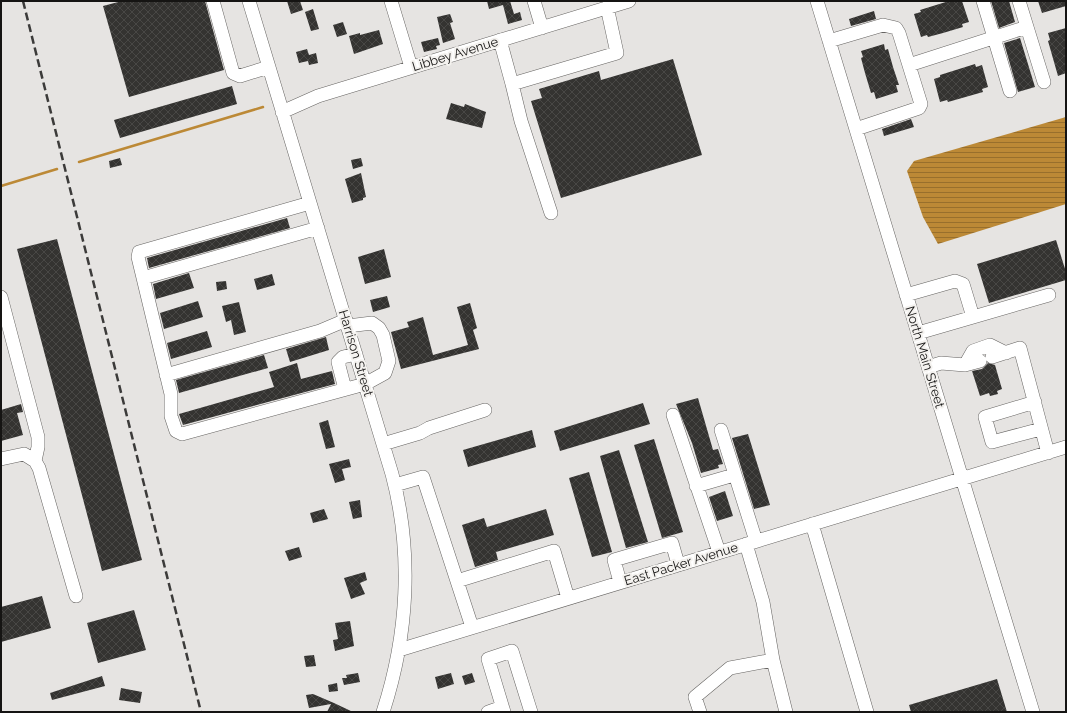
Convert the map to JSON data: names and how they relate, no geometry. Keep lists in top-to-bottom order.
{
  "streets": {
    "street": [
      "Libbey Avenue",
      "Harrison Street",
      "North Main Street",
      "East Packer Avenue"
    ]
  },
  "crossings": [
    ["Libbey Avenue", "Harrison Street"],
    ["Harrison Street", "East Packer Avenue"],
    ["North Main Street", "East Packer Avenue"]
  ]
}
